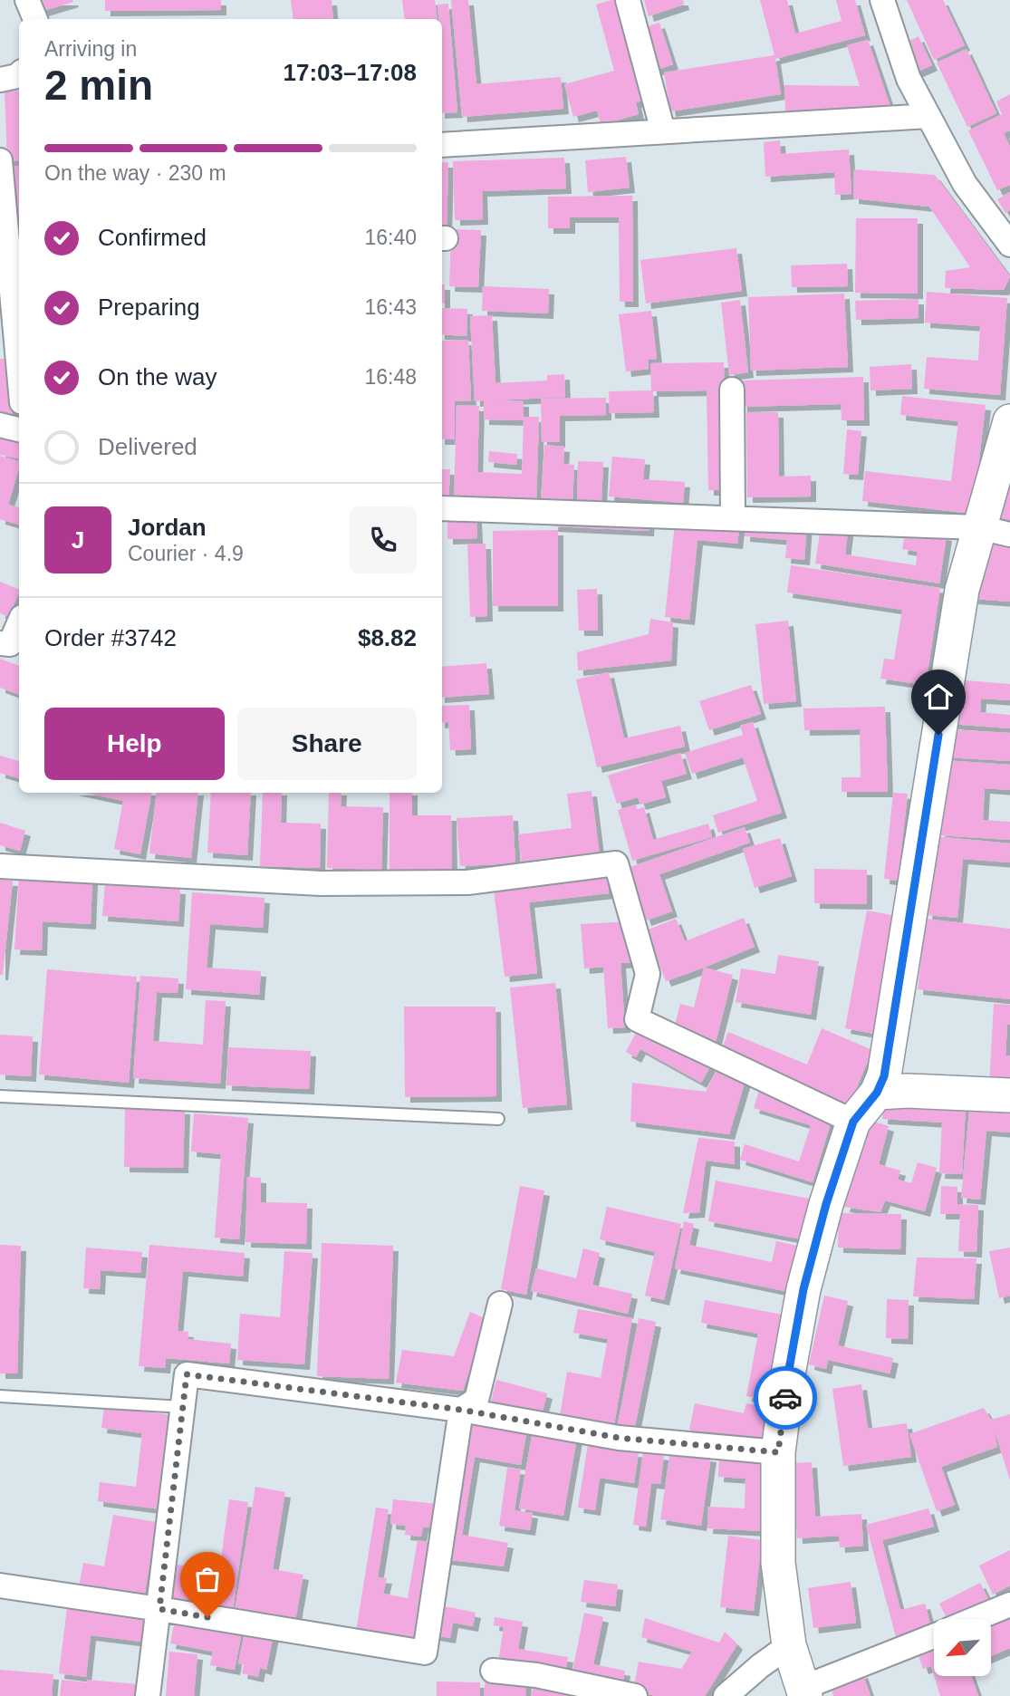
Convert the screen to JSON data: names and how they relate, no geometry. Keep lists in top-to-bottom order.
{
  "north": "bottom left",
  "page": {
    "heading": ["2 min", "Arriving in", "17:03–17:08"],
    "panel": [
      "Jordan",
      "Courier · 4.9",
      "Order #3742",
      "$8.82"
    ],
    "bar": "On the way · 230 m",
    "list": [
      ["Confirmed", "16:40"],
      ["Preparing", "16:43"],
      ["On the way", "16:48"],
      "Delivered"
    ],
    "round": "J",
    "buttons": ["Help", "Share"]
  }
}
